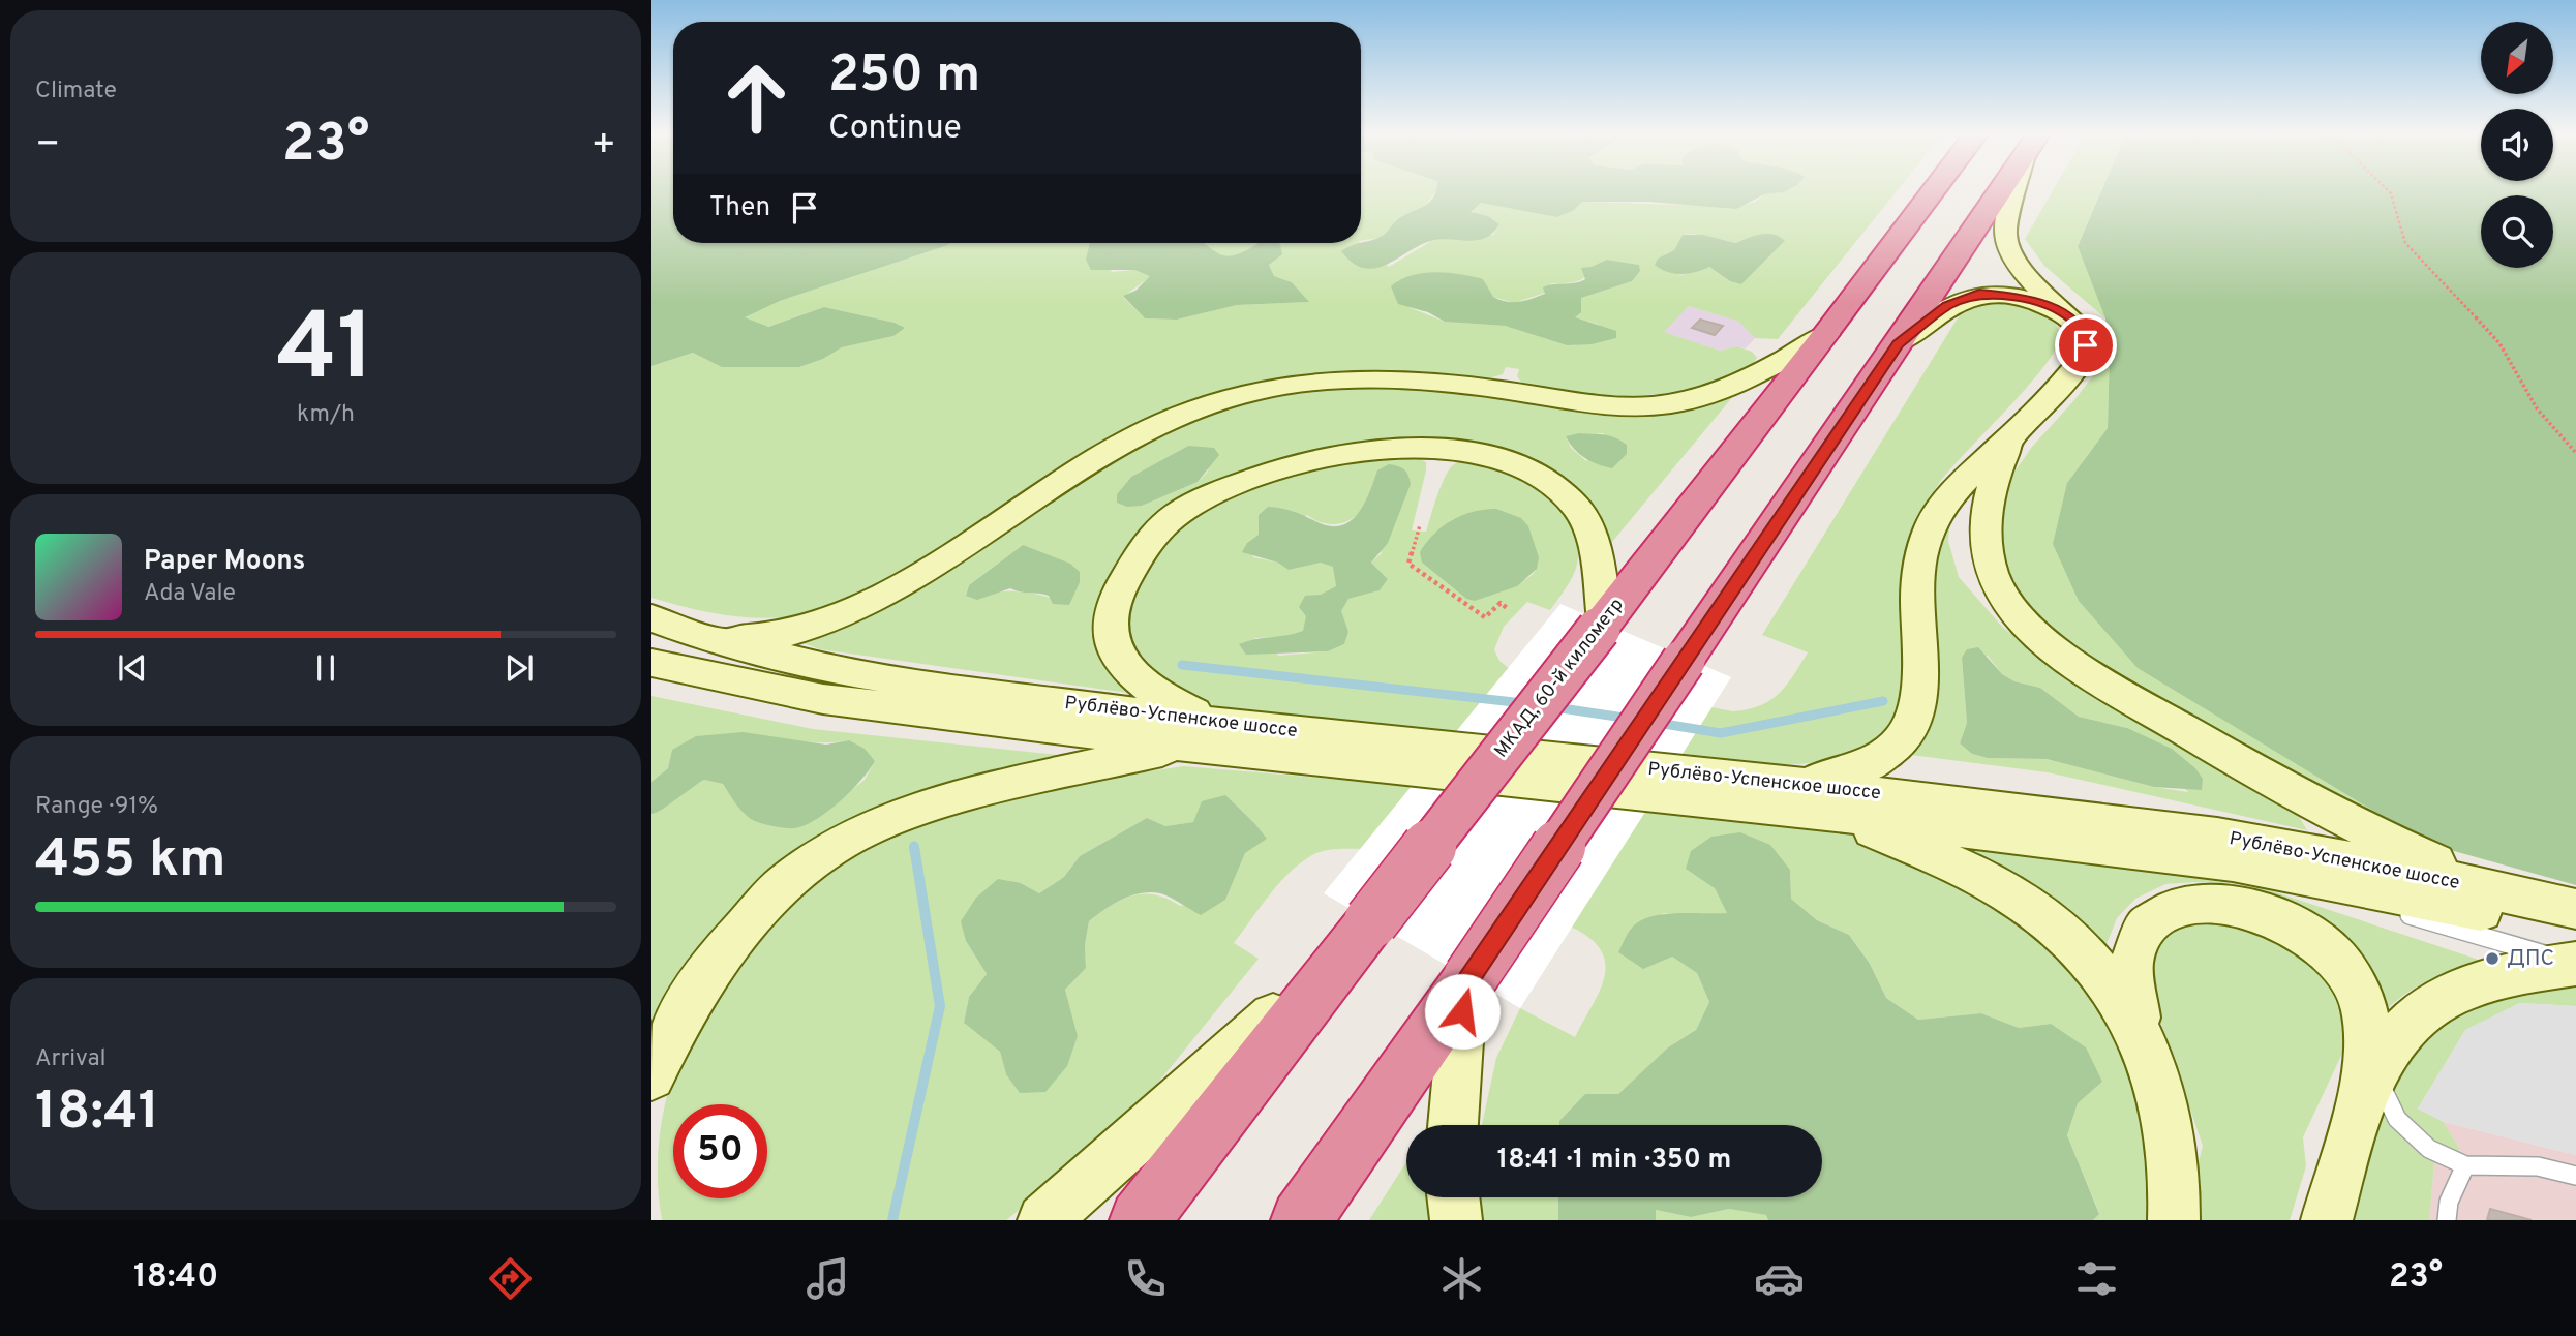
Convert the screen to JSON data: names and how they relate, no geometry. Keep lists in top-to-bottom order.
{
  "streets": {
    "highway": ["МКАД, 60-й километр"],
    "main road": ["Рублёво-Успенское шоссе"]
  },
  "places": ["ДПС"],
  "north": "bottom left",
  "page": {
    "tile": [
      "Climate",
      ["41", "km/h"],
      ["Range · 91%", "455 km"],
      ["Arrival", "18:41"]
    ],
    "turn": ["250 m", "Continue"],
    "heat": ["−", "23°", "+"],
    "then": "Then",
    "song": ["Paper Moons", "Ada Vale"],
    "limit": "50",
    "trip": "18:41 · 1 min · 350 m",
    "tabs": ["18:40", "23°"]
  }
}
